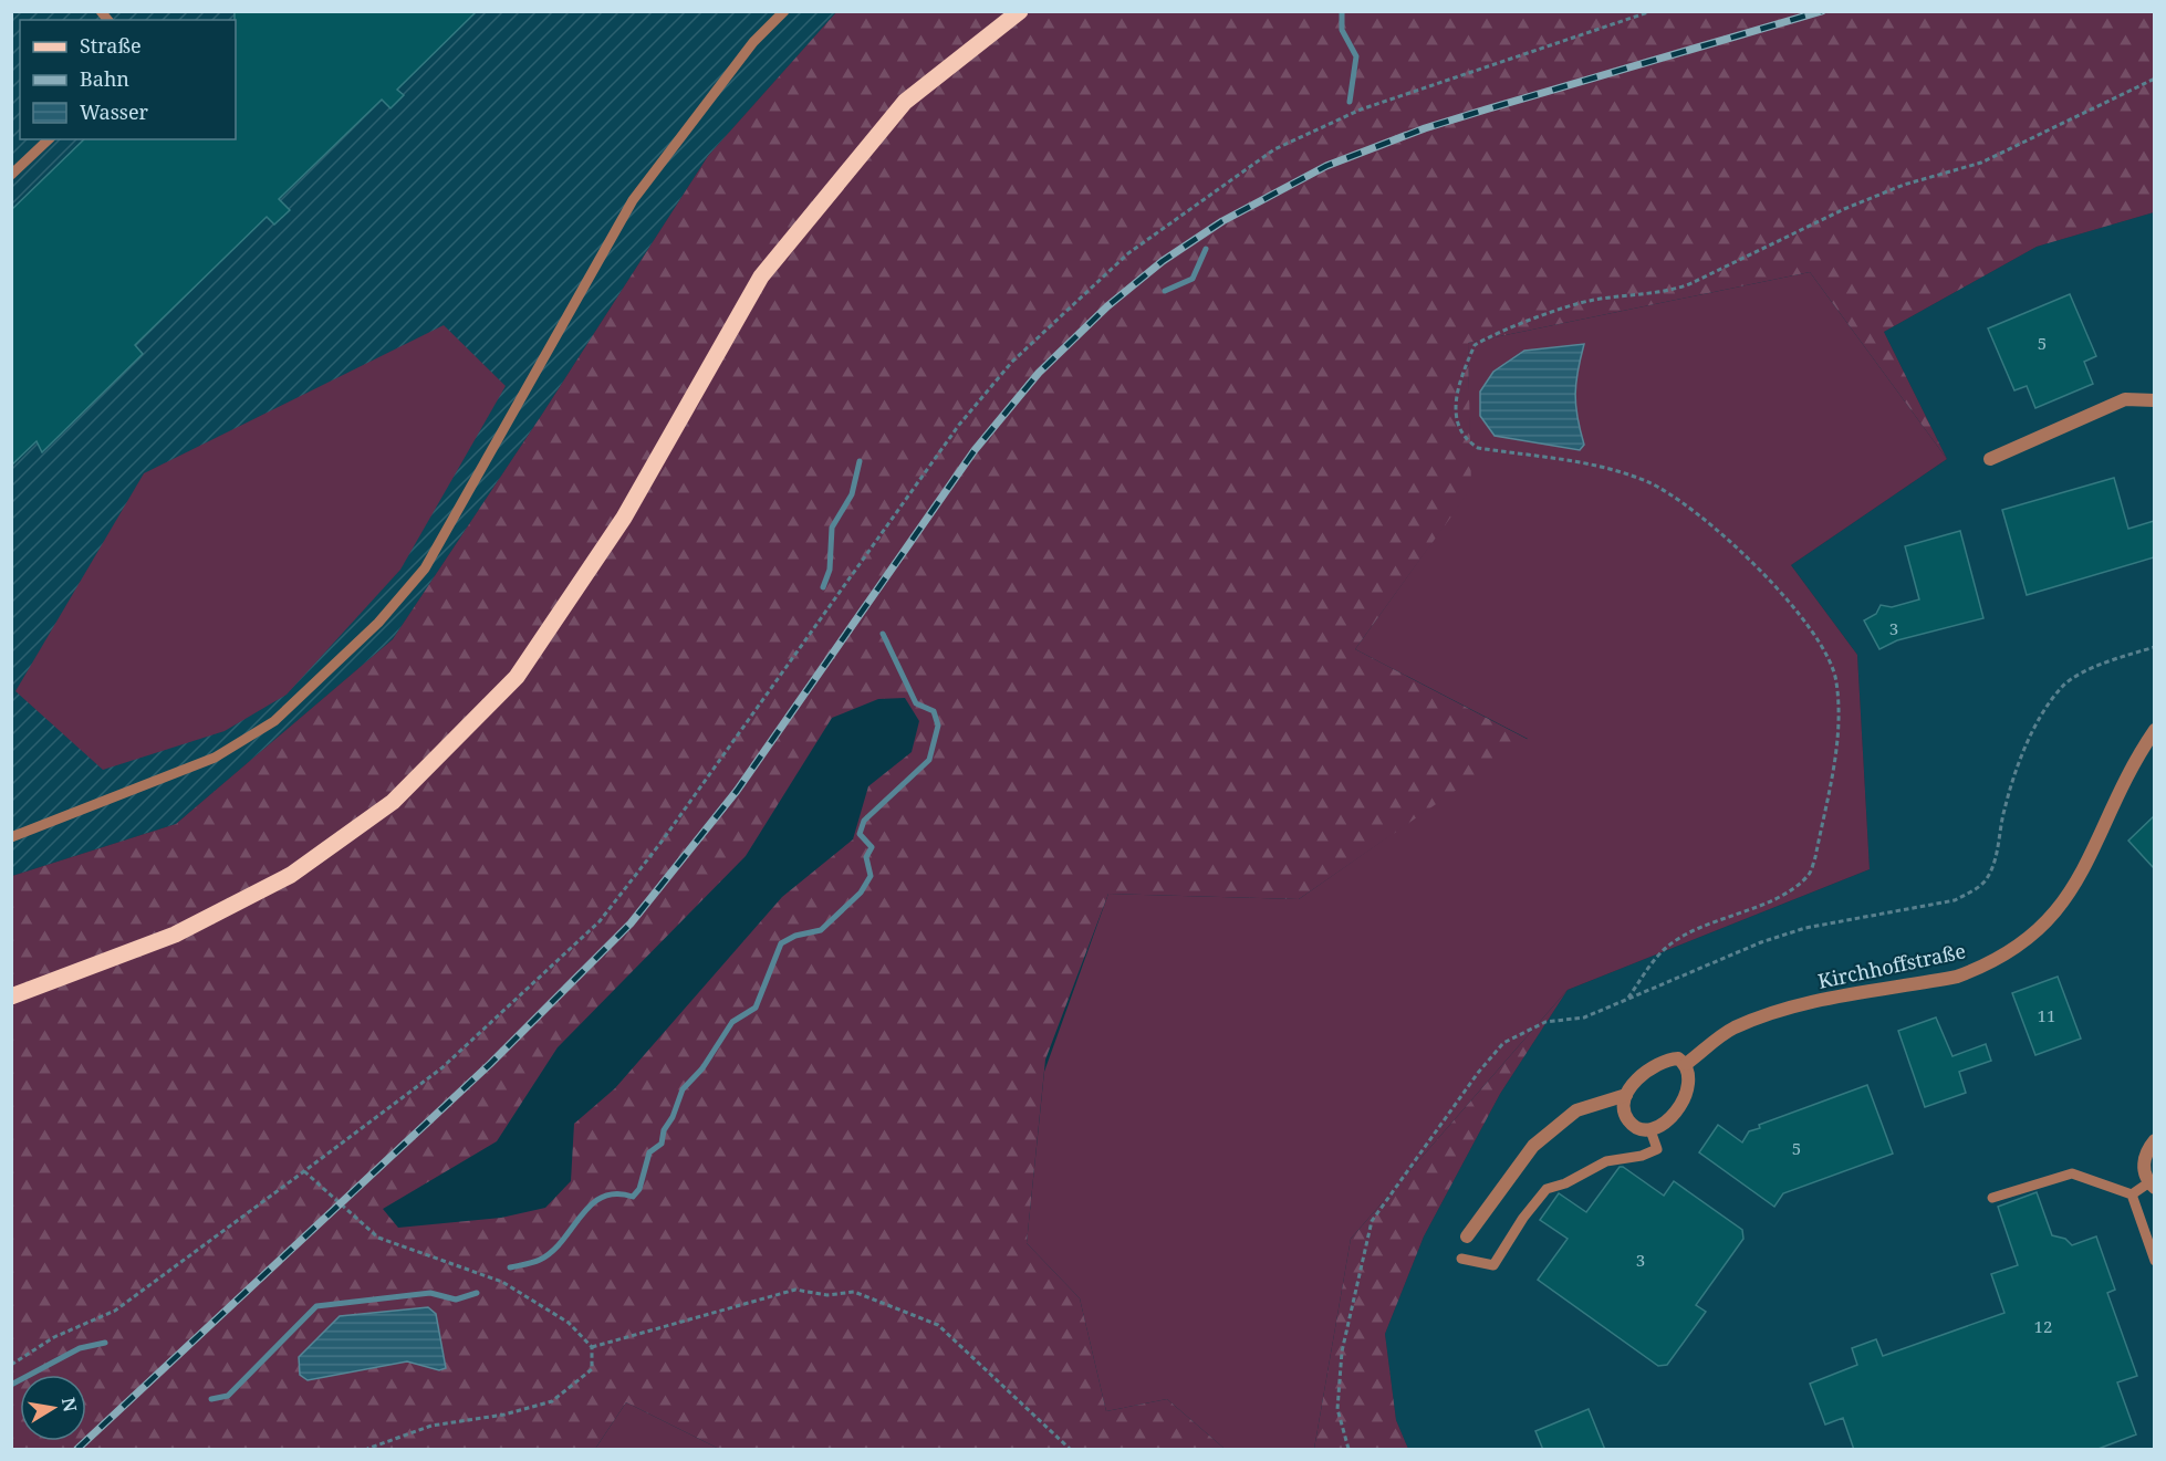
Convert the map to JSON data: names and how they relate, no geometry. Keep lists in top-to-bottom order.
{
  "streets": {
    "street": ["Kirchhoffstraße"]
  },
  "house_numbers": [
    "5",
    "3",
    "11",
    "5",
    "3",
    "12"
  ],
  "legend": ["Straße", "Bahn", "Wasser"],
  "north": "right"
}
